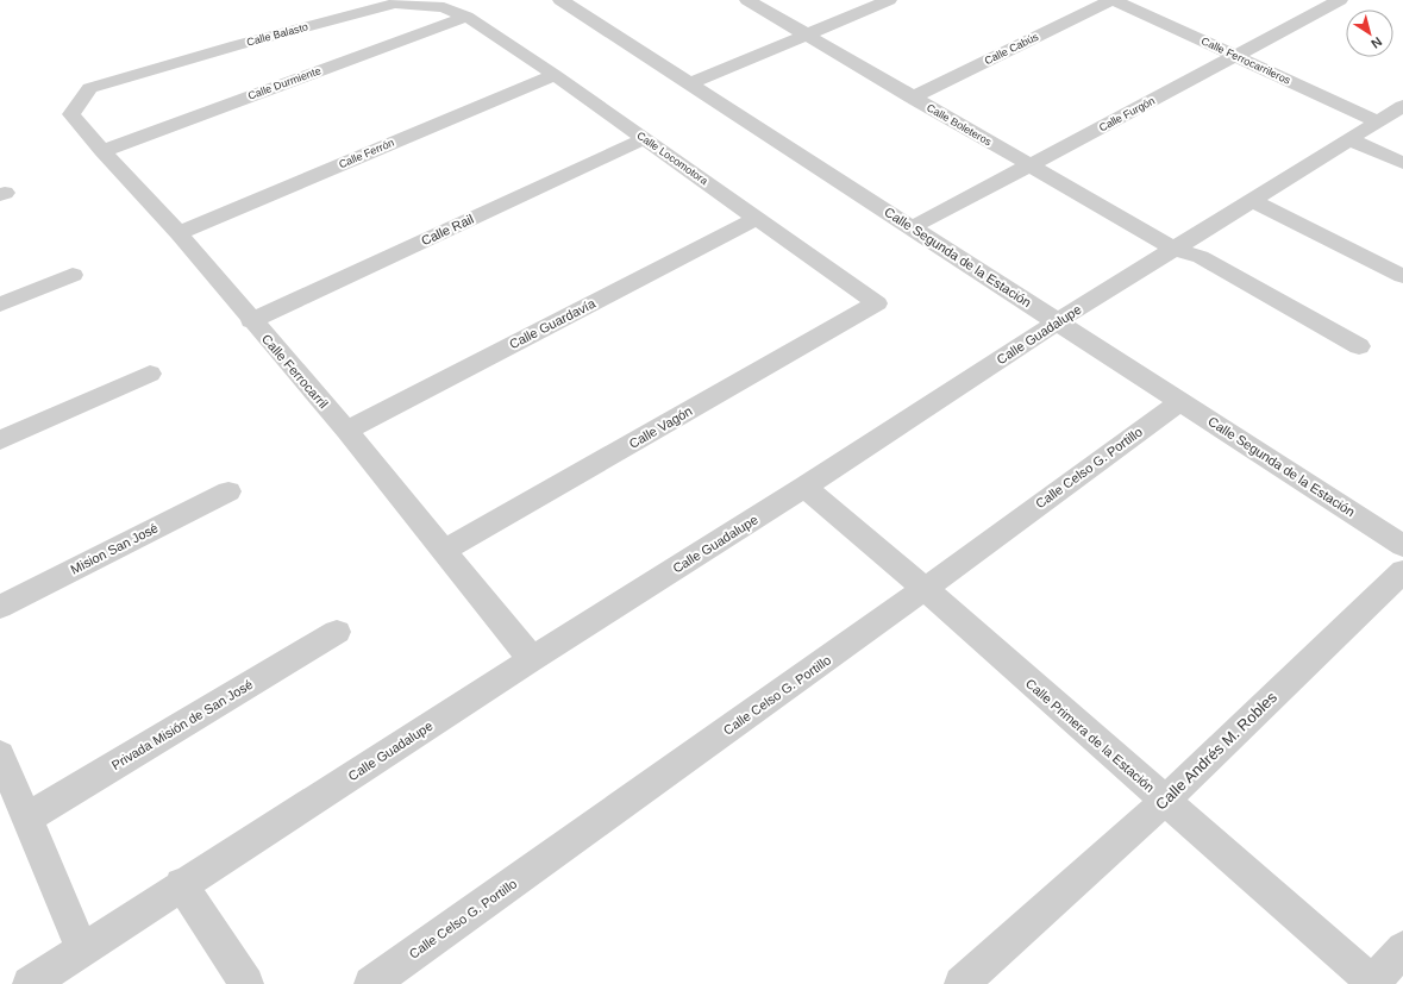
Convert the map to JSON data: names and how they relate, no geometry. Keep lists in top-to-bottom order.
{
  "streets": {
    "street": [
      "Calle Balasto",
      "Calle Cabús",
      "Calle Ferrocarrileros",
      "Calle Durmiente",
      "Calle Furgón",
      "Calle Boleteros",
      "Calle Ferrón",
      "Calle Locomotora",
      "Calle Rail",
      "Calle Segunda de la Estación",
      "Calle Guardavía",
      "Calle Guadalupe",
      "Calle Ferrocarril",
      "Calle Vagón",
      "Calle Celso G. Portillo",
      "Mision San José",
      "Privada Misión de San José",
      "Calle Primera de la Estación",
      "Calle Andrés M. Robles"
    ]
  },
  "crossings": [
    ["Calle Balasto", "Calle Durmiente"],
    ["Calle Balasto", "Calle Locomotora"],
    ["Calle Balasto", "Calle Ferrocarril"],
    ["Calle Cabús", "Calle Ferrocarrileros"],
    ["Calle Cabús", "Calle Boleteros"],
    ["Calle Ferrocarrileros", "Calle Furgón"],
    ["Calle Ferrocarrileros", "Calle Guadalupe"],
    ["Calle Durmiente", "Calle Locomotora"],
    ["Calle Durmiente", "Calle Ferrocarril"],
    ["Calle Furgón", "Calle Boleteros"],
    ["Calle Furgón", "Calle Segunda de la Estación"],
    ["Calle Boleteros", "Calle Guadalupe"],
    ["Calle Ferrón", "Calle Locomotora"],
    ["Calle Ferrón", "Calle Ferrocarril"],
    ["Calle Locomotora", "Calle Rail"],
    ["Calle Locomotora", "Calle Guardavía"],
    ["Calle Locomotora", "Calle Vagón"],
    ["Calle Rail", "Calle Ferrocarril"],
    ["Calle Segunda de la Estación", "Calle Guadalupe"],
    ["Calle Segunda de la Estación", "Calle Celso G. Portillo"],
    ["Calle Guardavía", "Calle Ferrocarril"],
    ["Calle Guadalupe", "Calle Ferrocarril"],
    ["Calle Guadalupe", "Calle Primera de la Estación"],
    ["Calle Ferrocarril", "Calle Vagón"],
    ["Calle Celso G. Portillo", "Calle Primera de la Estación"],
    ["Calle Primera de la Estación", "Calle Andrés M. Robles"]
  ],
  "north": "bottom right"
}
